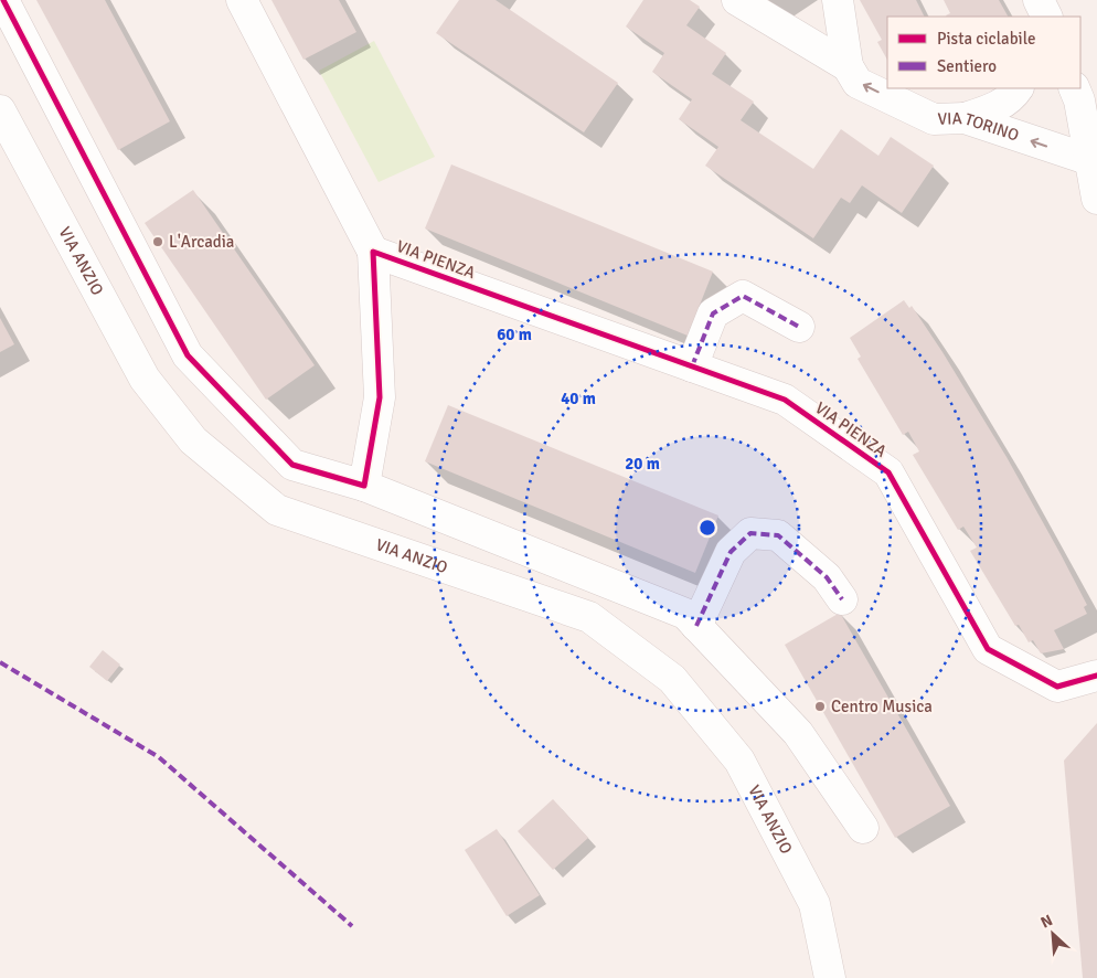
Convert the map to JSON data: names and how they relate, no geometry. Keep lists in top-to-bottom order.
{
  "streets": {
    "street": ["VIA TORINO", "VIA PIENZA", "VIA ANZIO"]
  },
  "one_way": ["VIA TORINO"],
  "places": ["L'Arcadia", "Centro Musica"],
  "legend": ["Pista ciclabile", "Sentiero"],
  "north": "top left",
  "rings": ["60 m", "40 m", "20 m"]
}
